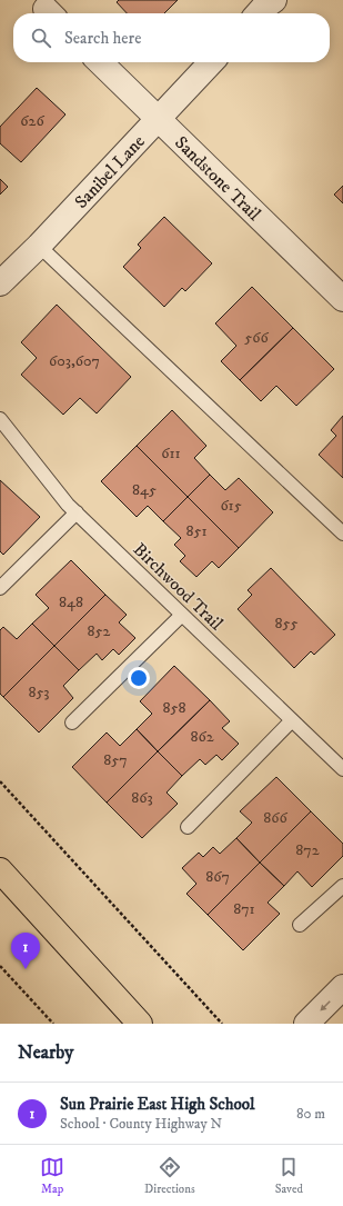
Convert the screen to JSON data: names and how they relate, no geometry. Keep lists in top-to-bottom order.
{
  "streets": {
    "street": ["Sanibel Lane", "Sandstone Trail"],
    "lane": ["Birchwood Trail"]
  },
  "crossings": [
    ["Sanibel Lane", "Sandstone Trail"]
  ],
  "house_numbers": [
    "626",
    "566",
    "603,607",
    "611",
    "845",
    "615",
    "851",
    "848",
    "855",
    "852",
    "853",
    "858",
    "862",
    "857",
    "863",
    "866",
    "872",
    "867",
    "871"
  ],
  "page": {
    "search": "Search here",
    "pins": "1",
    "heading": "Nearby",
    "list": [
      {
        "mark": "1",
        "name": "Sun Prairie East High School",
        "note": "School · County Highway N",
        "value": "80 m"
      }
    ],
    "nav": ["Map", "Directions", "Saved"]
  }
}
